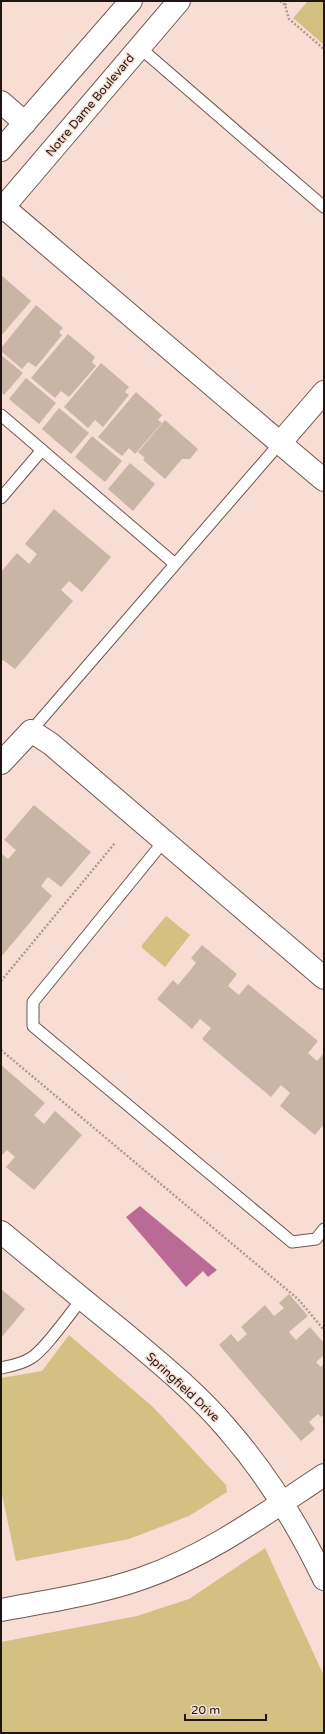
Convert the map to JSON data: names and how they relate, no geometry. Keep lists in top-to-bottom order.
{
  "streets": {
    "street": ["Notre Dame Boulevard", "Springfield Drive"]
  },
  "scale_bar": "20 m"
}
